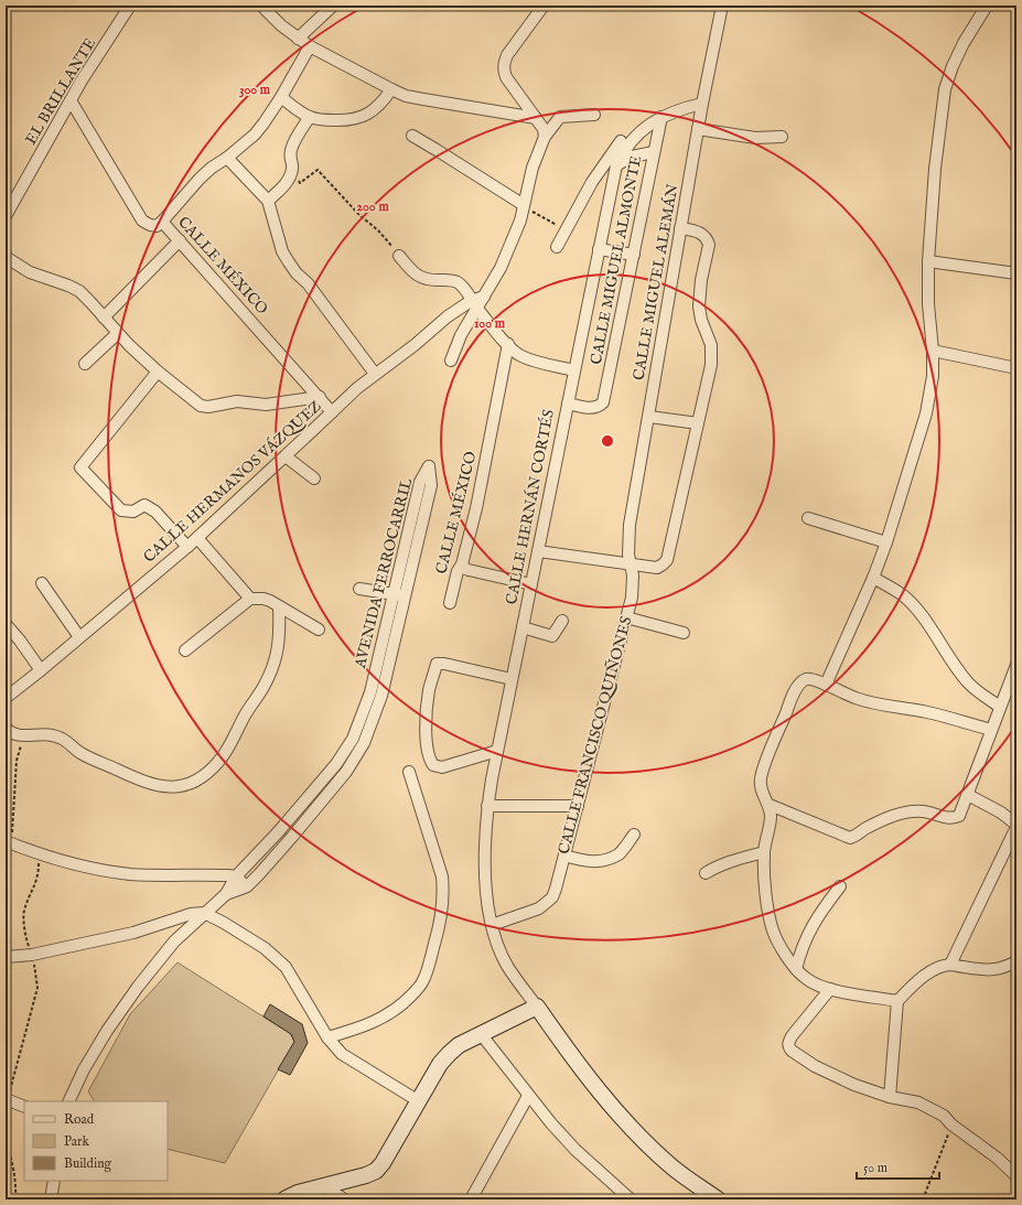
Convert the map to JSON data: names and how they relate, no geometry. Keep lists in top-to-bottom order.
{
  "streets": {
    "street": [
      "EL BRILLANTE",
      "CALLE MIGUEL ALMONTE",
      "CALLE MÉXICO",
      "CALLE MIGUEL ALEMÁN",
      "CALLE HERMANOS VÁZQUEZ",
      "CALLE HERNÁN CORTÉS",
      "AVENIDA FERROCARRIL",
      "CALLE FRANCISCO QUIÑONES"
    ]
  },
  "crossings": [
    ["EL BRILLANTE", "CALLE MÉXICO"],
    ["CALLE MIGUEL ALMONTE", "CALLE HERNÁN CORTÉS"],
    ["CALLE MÉXICO", "CALLE HERMANOS VÁZQUEZ"],
    ["CALLE MIGUEL ALEMÁN", "CALLE HERNÁN CORTÉS"],
    ["CALLE MIGUEL ALEMÁN", "CALLE FRANCISCO QUIÑONES"],
    ["CALLE HERNÁN CORTÉS", "CALLE FRANCISCO QUIÑONES"]
  ],
  "legend": ["Road", "Park", "Building"],
  "scale_bar": "50 m",
  "rings": ["300 m", "200 m", "100 m"]
}
